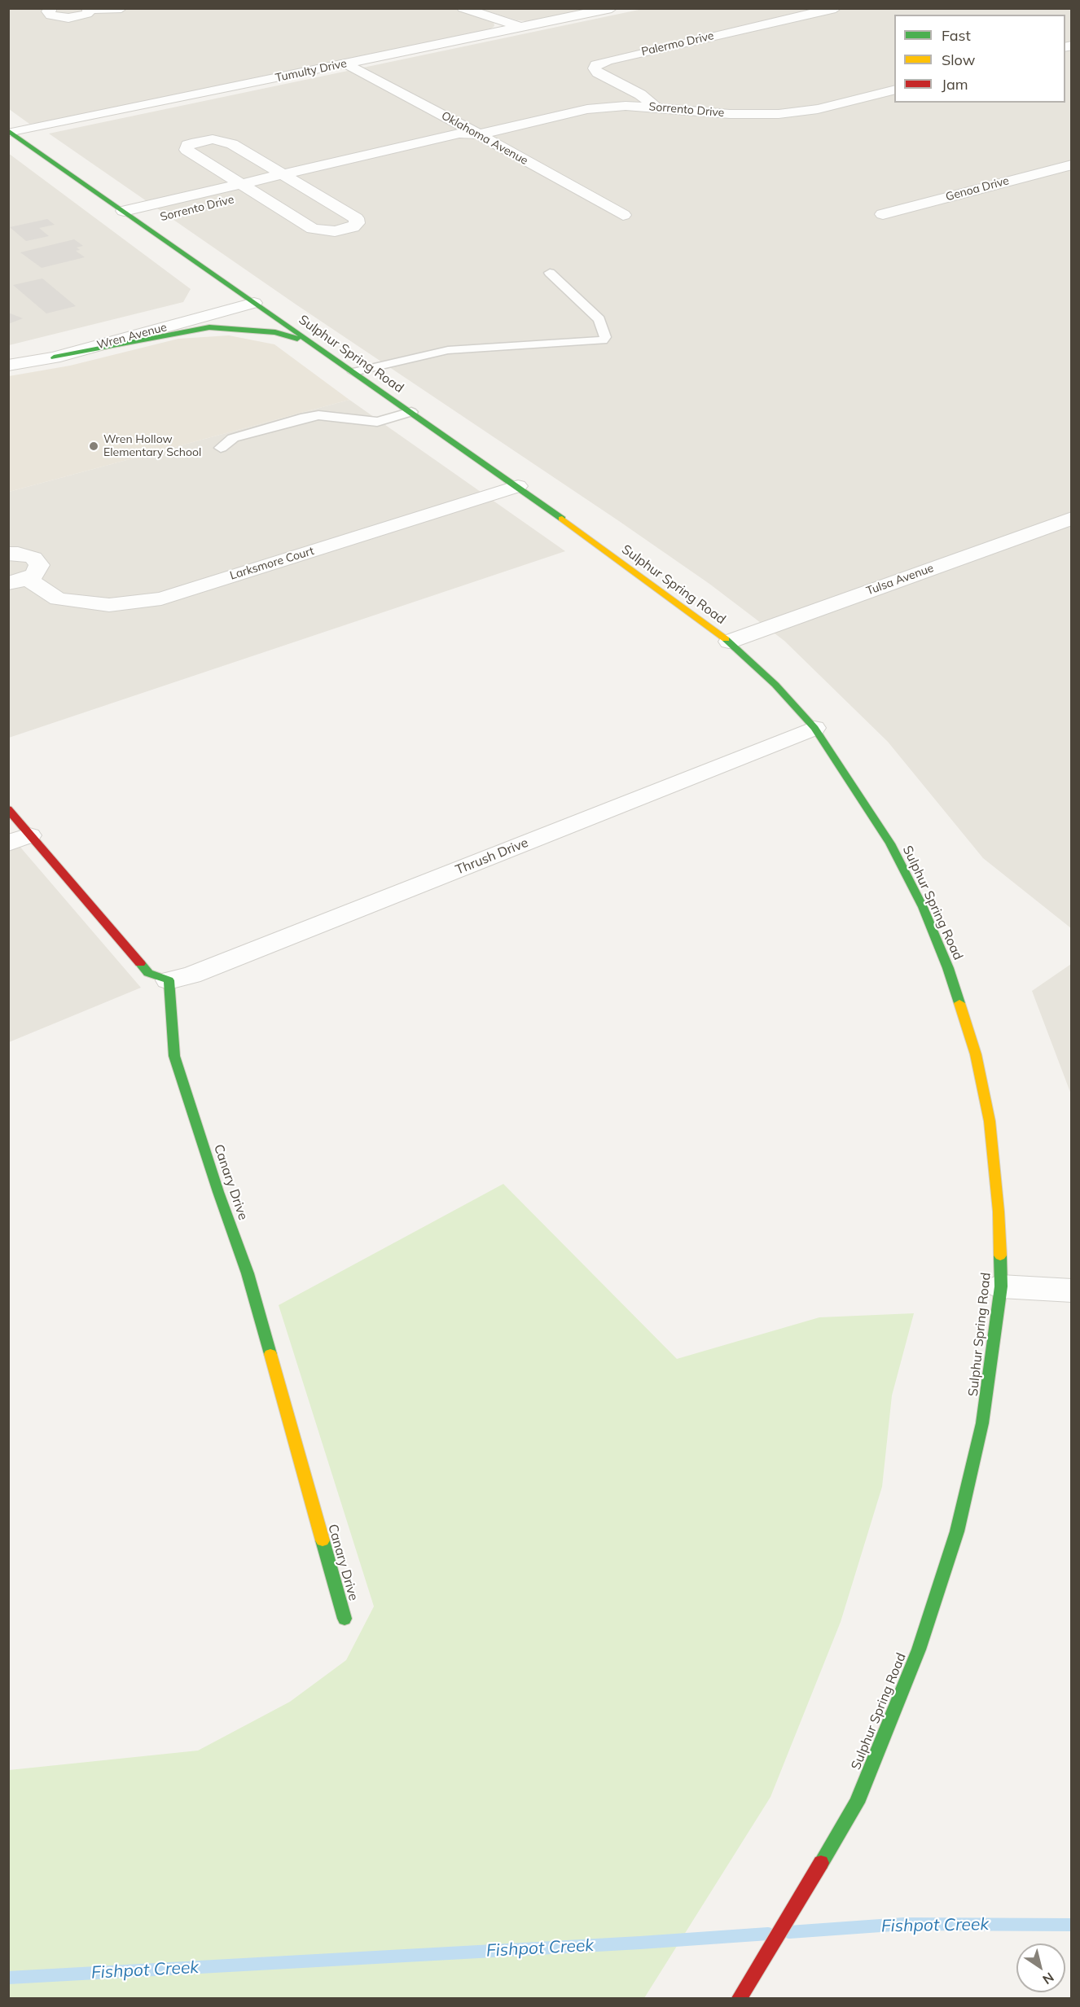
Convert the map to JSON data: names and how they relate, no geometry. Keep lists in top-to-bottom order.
{
  "streets": {
    "main road": ["Sulphur Spring Road", "Canary Drive"],
    "street": [
      "Palermo Drive",
      "Tumulty Drive",
      "Sorrento Drive",
      "Oklahoma Avenue",
      "Genoa Drive",
      "Wren Avenue",
      "Larksmore Court",
      "Tulsa Avenue",
      "Thrush Drive"
    ]
  },
  "crossings": [
    ["Palermo Drive", "Sorrento Drive"],
    ["Tumulty Drive", "Oklahoma Avenue"],
    ["Tumulty Drive", "Sulphur Spring Road"],
    ["Sorrento Drive", "Oklahoma Avenue"],
    ["Sorrento Drive", "Sulphur Spring Road"],
    ["Wren Avenue", "Sulphur Spring Road"],
    ["Sulphur Spring Road", "Larksmore Court"],
    ["Sulphur Spring Road", "Tulsa Avenue"],
    ["Sulphur Spring Road", "Thrush Drive"],
    ["Thrush Drive", "Canary Drive"]
  ],
  "water": ["Fishpot Creek"],
  "places": ["Wren Hollow Elementary School"],
  "legend": ["Fast", "Slow", "Jam"],
  "north": "bottom right"
}
